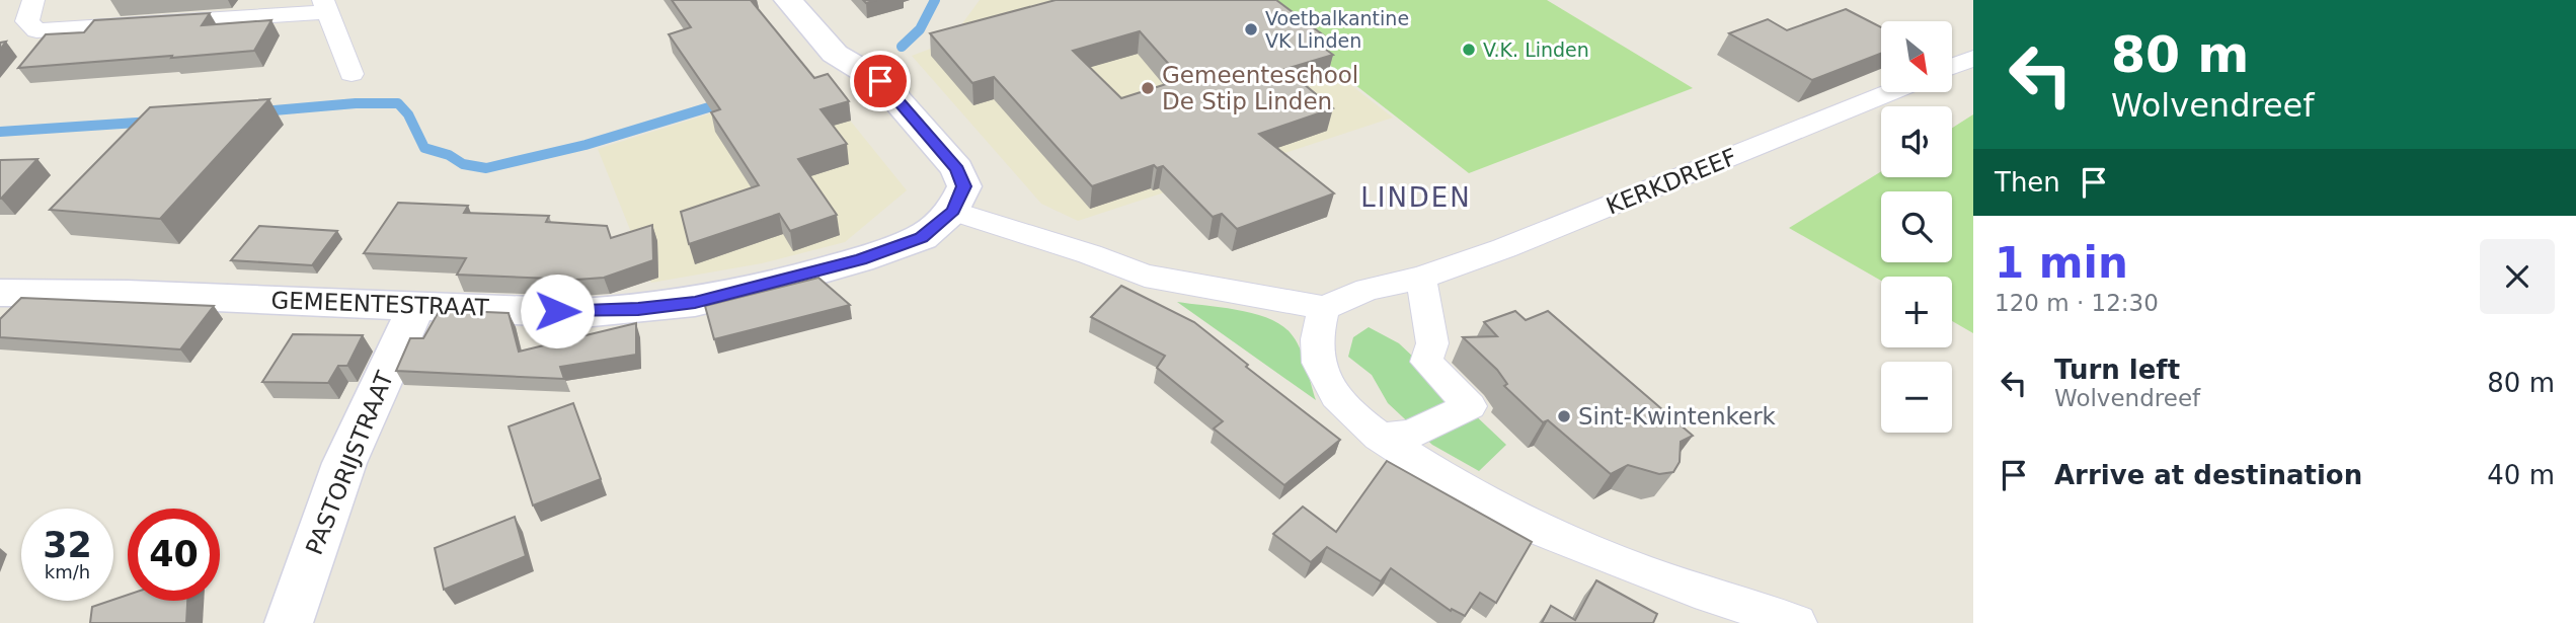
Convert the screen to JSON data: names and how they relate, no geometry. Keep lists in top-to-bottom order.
{
  "streets": {
    "street": ["KERKDREEF", "GEMEENTESTRAAT", "PASTORIJSTRAAT"]
  },
  "crossings": [
    ["GEMEENTESTRAAT", "PASTORIJSTRAAT"]
  ],
  "districts": ["LINDEN"],
  "places": [
    "Voetbalkantine VK Linden",
    "V.K. Linden",
    "Gemeenteschool De Stip Linden",
    "Sint-Kwintenkerk"
  ],
  "north": "bottom right",
  "page": {
    "turn": ["80 m", "Wolvendreef"],
    "map_buttons": ["+", "−"],
    "then": "Then",
    "heading": ["1 min", "120 m · 12:30"],
    "list": [
      {
        "name": "Turn left",
        "note": "Wolvendreef",
        "value": "80 m"
      },
      {
        "name": "Arrive at destination",
        "value": "40 m"
      }
    ],
    "speed": "32 km/h",
    "limit": "40"
  }
}
